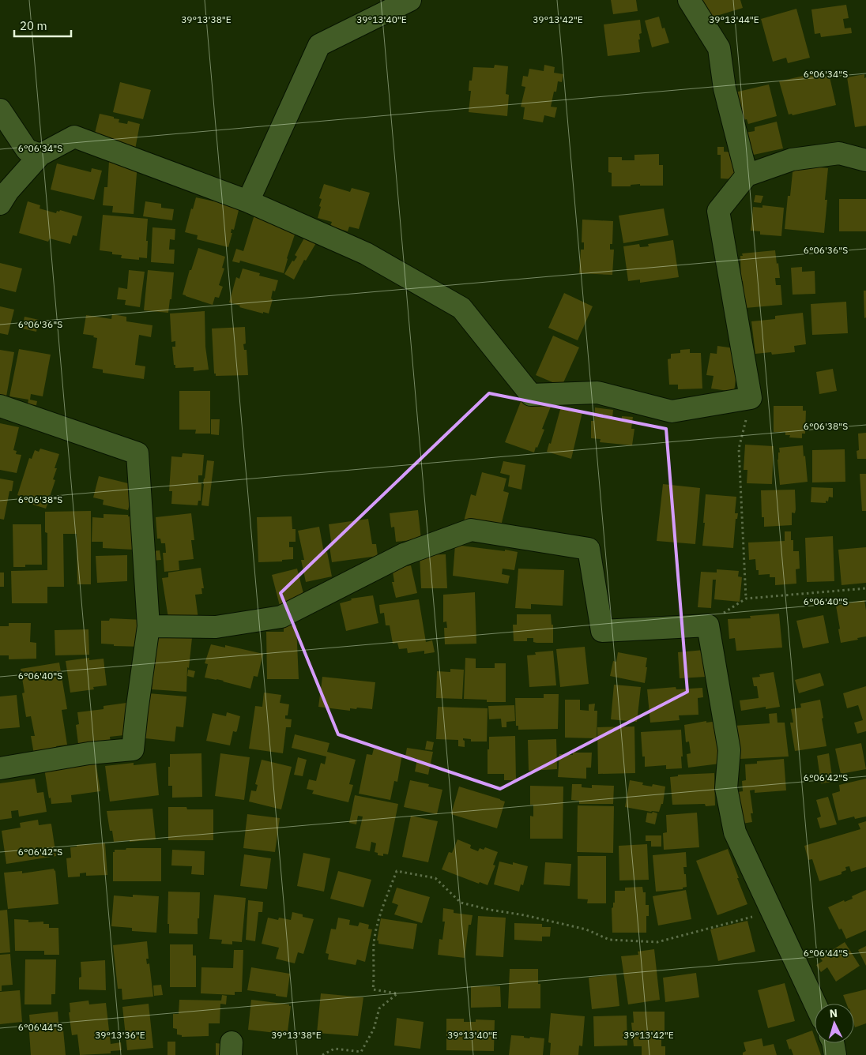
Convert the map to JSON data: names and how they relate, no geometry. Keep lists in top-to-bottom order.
{
  "scale_bar": "20 m",
  "north": "top",
  "coordinates": [
    "39°13'38\"E",
    "39°13'40\"E",
    "39°13'42\"E",
    "39°13'44\"E",
    "6°06'34\"S",
    "6°06'36\"S",
    "6°06'38\"S",
    "6°06'40\"S",
    "6°06'42\"S",
    "6°06'44\"S",
    "39°13'36\"E"
  ]
}
